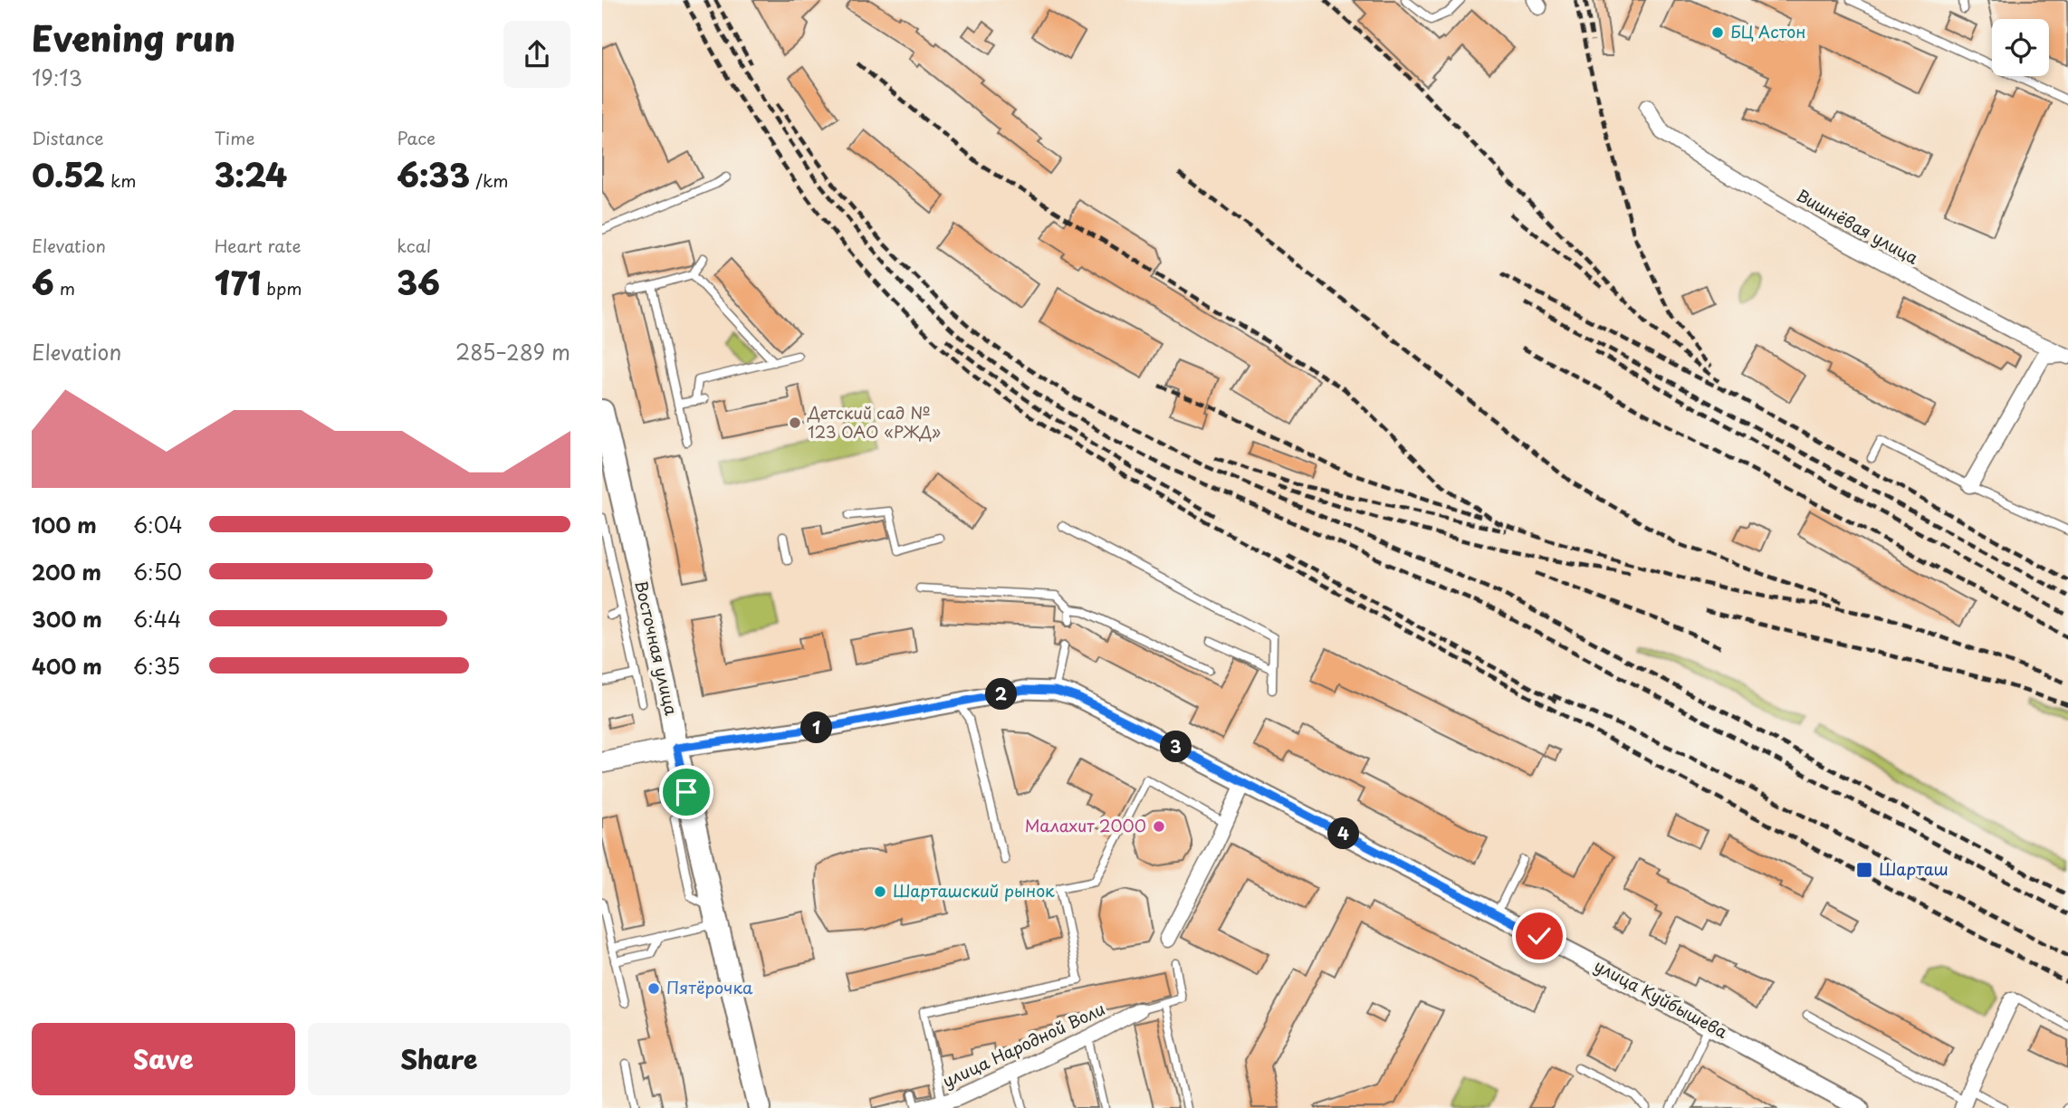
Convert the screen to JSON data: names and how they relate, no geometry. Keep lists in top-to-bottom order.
{
  "streets": {
    "main road": ["Восточная улица", "улица Куйбышева"],
    "street": ["Вишнёвая улица", "улица Народной Воли"]
  },
  "crossings": [
    ["Восточная улица", "улица Куйбышева"]
  ],
  "places": {
    "other": [
      "БЦ Астон",
      "Детский сад № 123 ОАО «РЖД»",
      "Малахит 2000",
      "Шарташский рынок",
      "Пятёрочка"
    ],
    "transit": ["Шарташ"]
  },
  "page": {
    "heading": ["Evening run", "19:13"],
    "stats": [
      ["Distance", "0.52 km"],
      ["Time", "3:24"],
      ["Pace", "6:33 /km"],
      ["Elevation", "6 m"],
      ["Heart rate", "171 bpm"],
      ["kcal", "36"]
    ],
    "chart": ["Elevation", "285–289 m"],
    "list": [
      {
        "name": "100 m",
        "note": "6:04"
      },
      {
        "name": "200 m",
        "note": "6:50"
      },
      {
        "name": "300 m",
        "note": "6:44"
      },
      {
        "name": "400 m",
        "note": "6:35"
      }
    ],
    "pins": [
      "2",
      "1",
      "3",
      "4"
    ],
    "buttons": ["Save", "Share"]
  }
}
